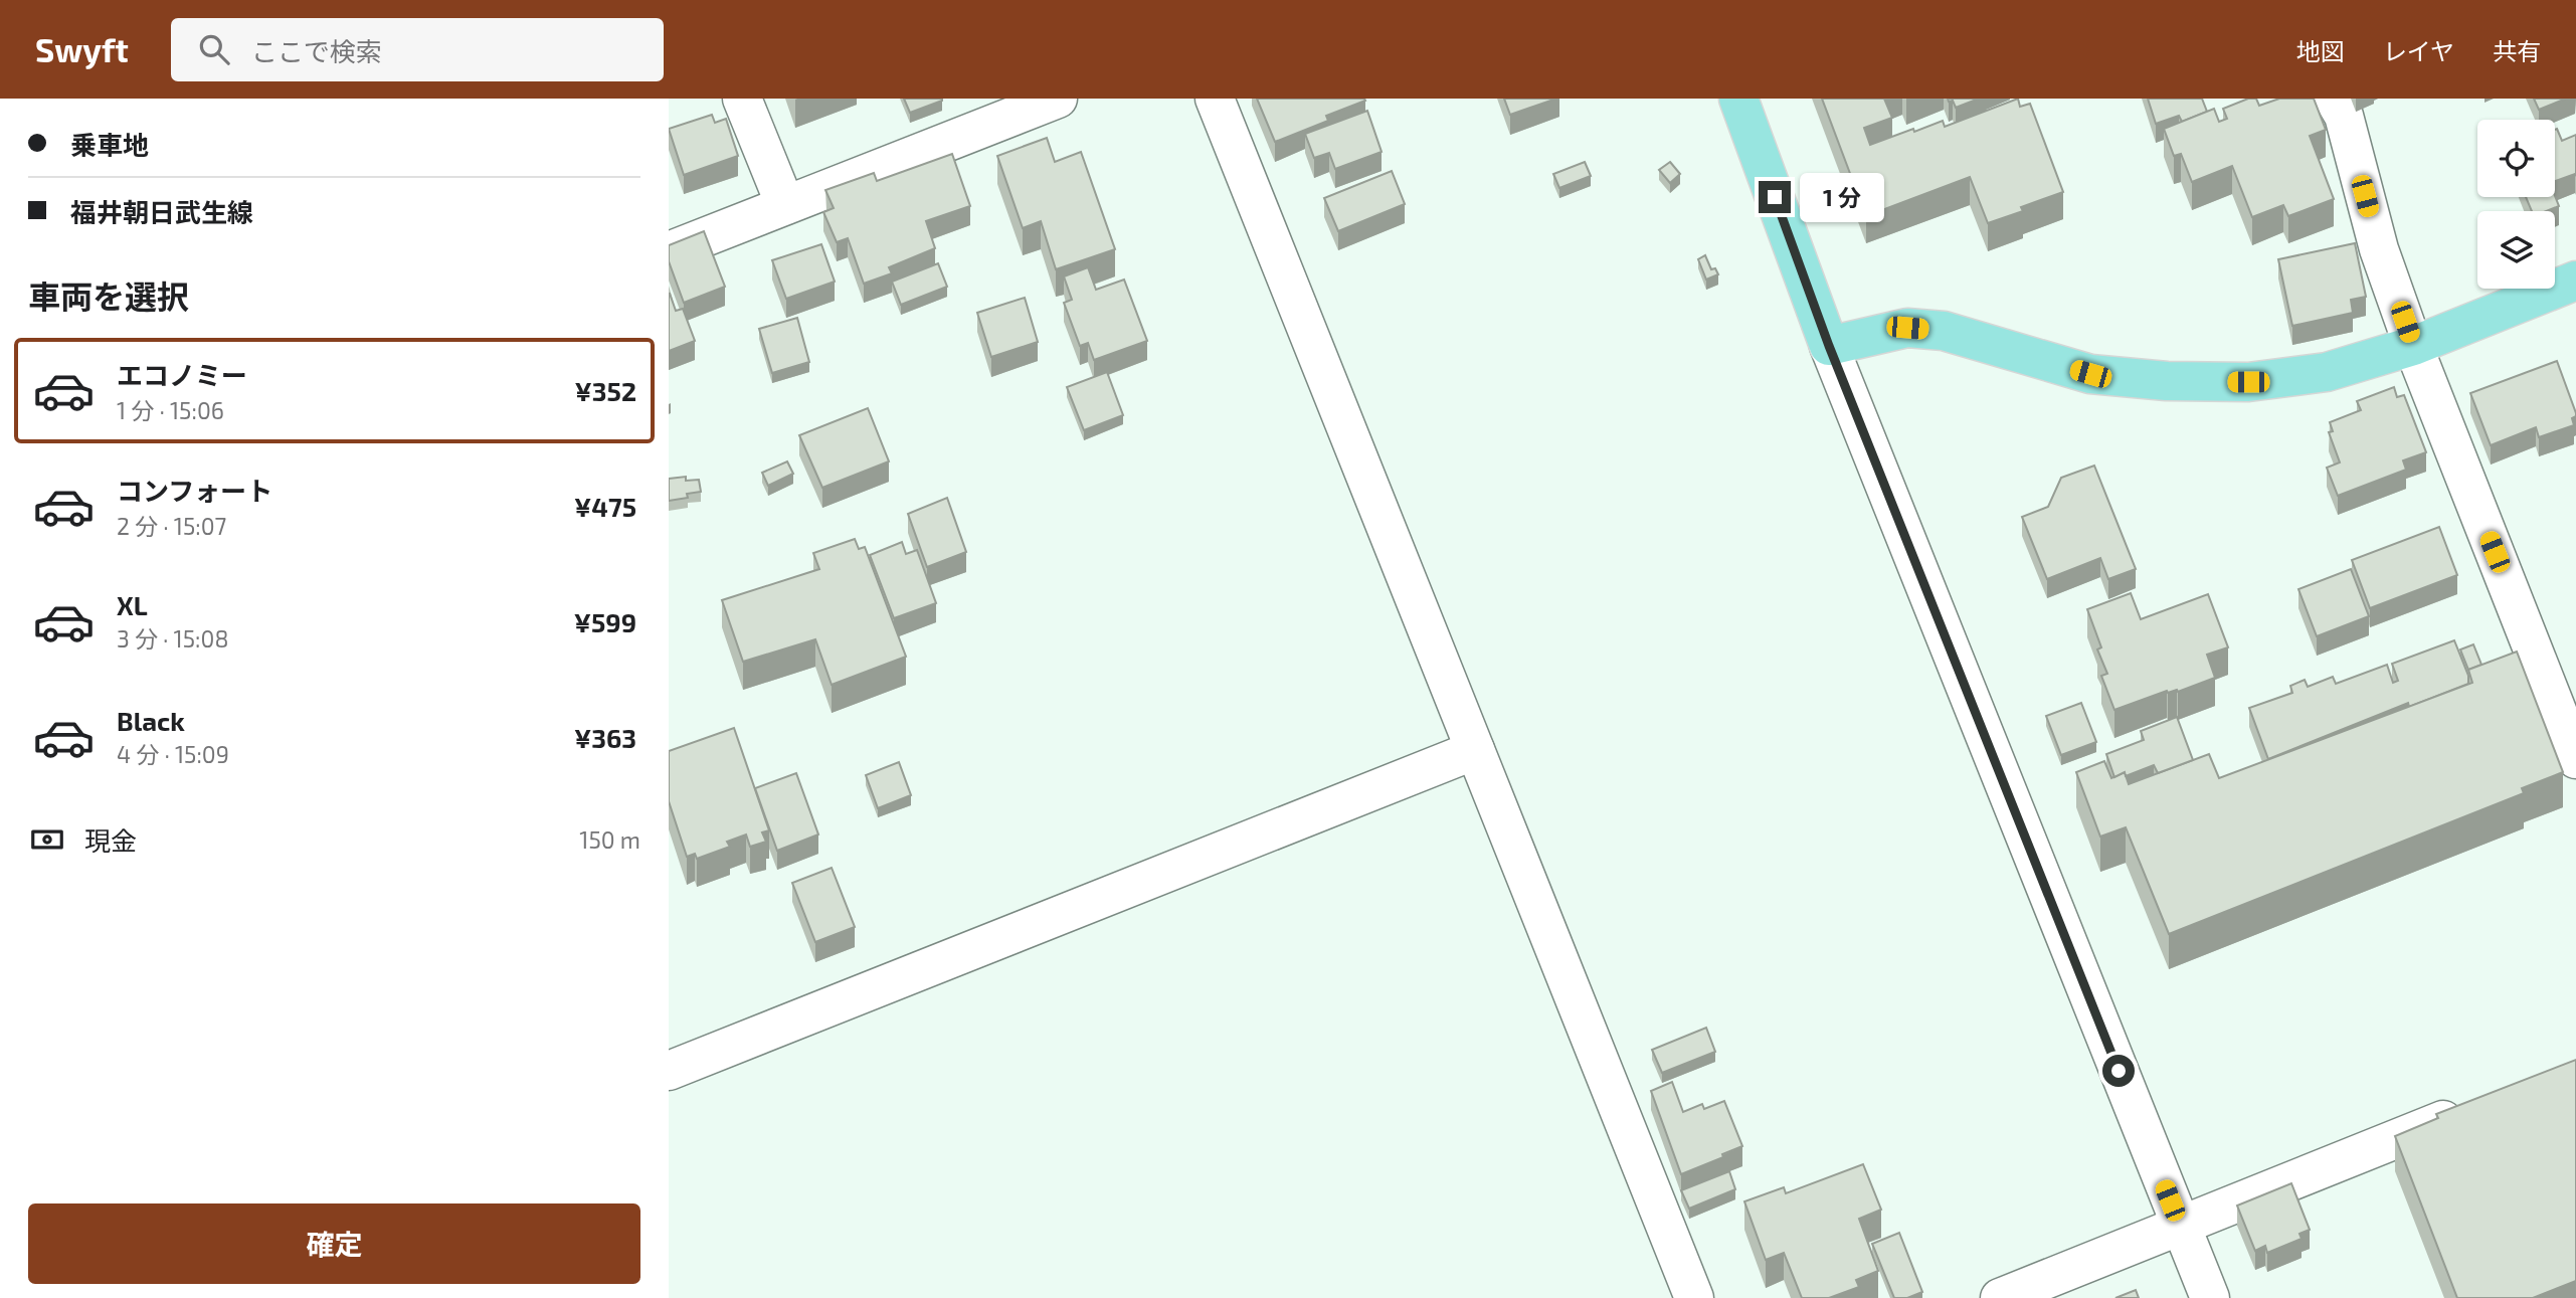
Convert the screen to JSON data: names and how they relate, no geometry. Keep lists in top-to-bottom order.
{
  "page": {
    "header": "Swyft",
    "search": "ここで検索",
    "nav": ["地図", "レイヤ", "共有"],
    "banner": ["乗車地", "福井朝日武生線"],
    "bubble": "1 分",
    "heading": "車両を選択",
    "list": [
      {
        "name": "エコノミー",
        "note": "1 分 · 15:06",
        "value": "¥352"
      },
      {
        "name": "コンフォート",
        "note": "2 分 · 15:07",
        "value": "¥475"
      },
      {
        "name": "XL",
        "note": "3 分 · 15:08",
        "value": "¥599"
      },
      {
        "name": "Black",
        "note": "4 分 · 15:09",
        "value": "¥363"
      }
    ],
    "pay": ["現金", "150 m"],
    "buttons": "確定"
  }
}
